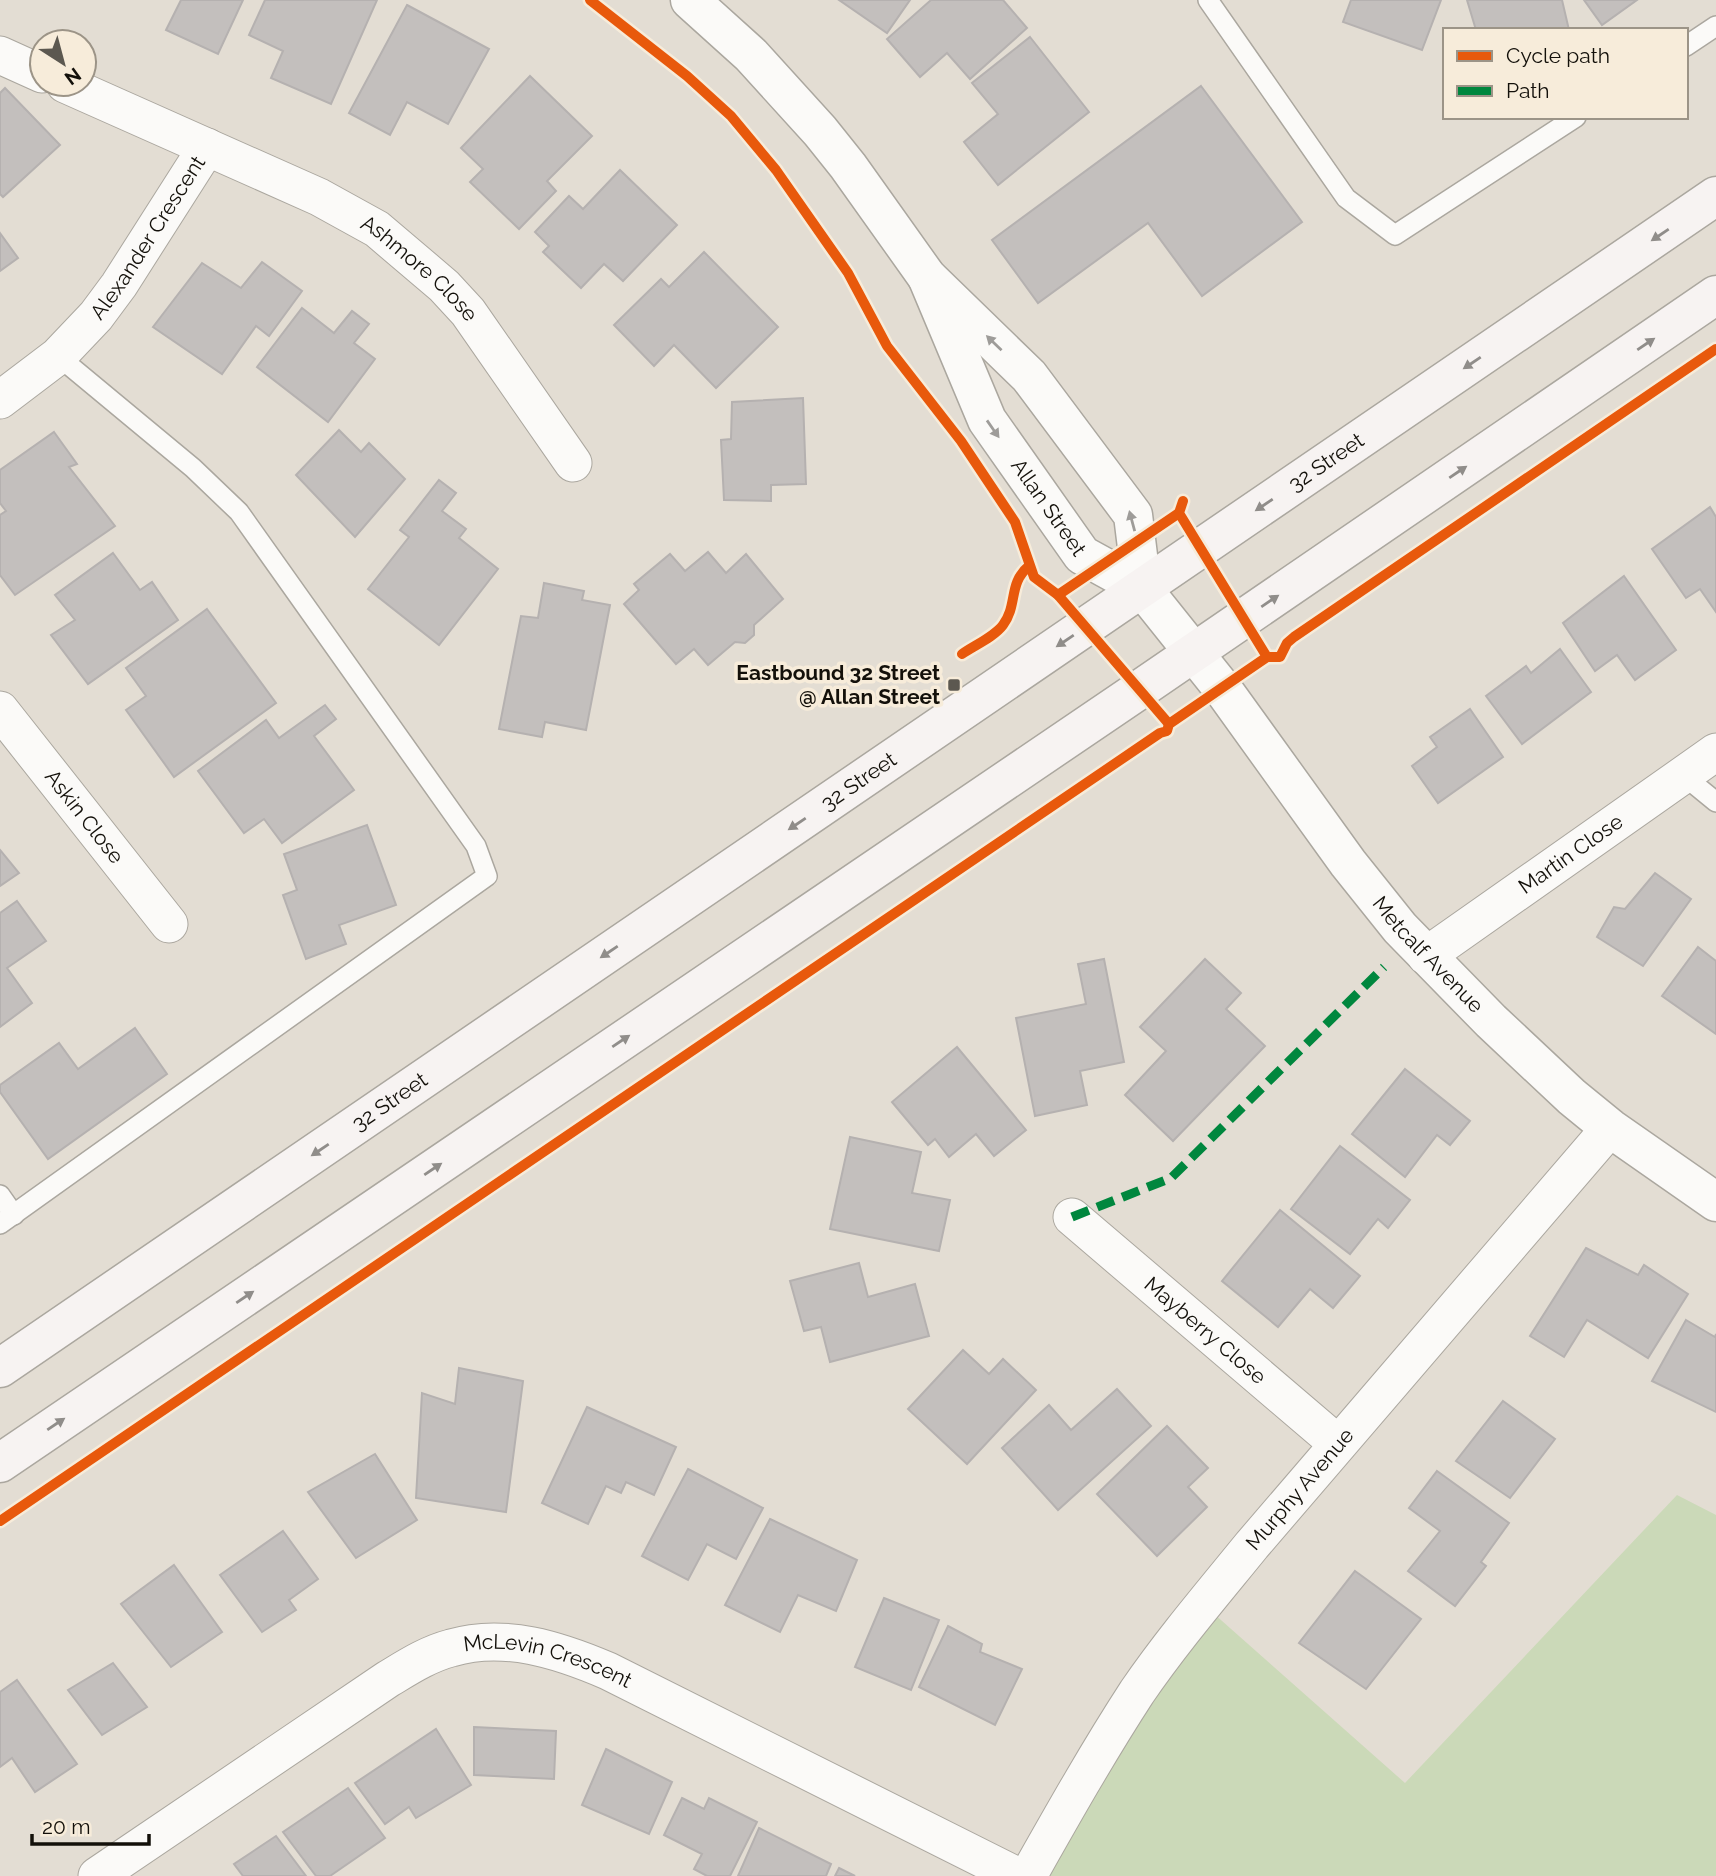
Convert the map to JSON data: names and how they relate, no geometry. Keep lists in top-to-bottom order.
{
  "streets": {
    "main road": ["32 Street"],
    "street": [
      "Alexander Crescent",
      "Ashmore Close",
      "Allan Street",
      "Askin Close",
      "Martin Close",
      "Metcalf Avenue",
      "Mayberry Close",
      "Murphy Avenue",
      "McLevin Crescent"
    ]
  },
  "crossings": [
    ["Alexander Crescent", "Ashmore Close"],
    ["32 Street", "Allan Street"],
    ["32 Street", "Metcalf Avenue"],
    ["Allan Street", "Metcalf Avenue"],
    ["Martin Close", "Metcalf Avenue"],
    ["Metcalf Avenue", "Murphy Avenue"],
    ["Mayberry Close", "Murphy Avenue"]
  ],
  "places": {
    "transit": ["Eastbound 32 Street @ Allan Street"]
  },
  "legend": ["Cycle path", "Path"],
  "scale_bar": "20 m",
  "north": "bottom right"
}
